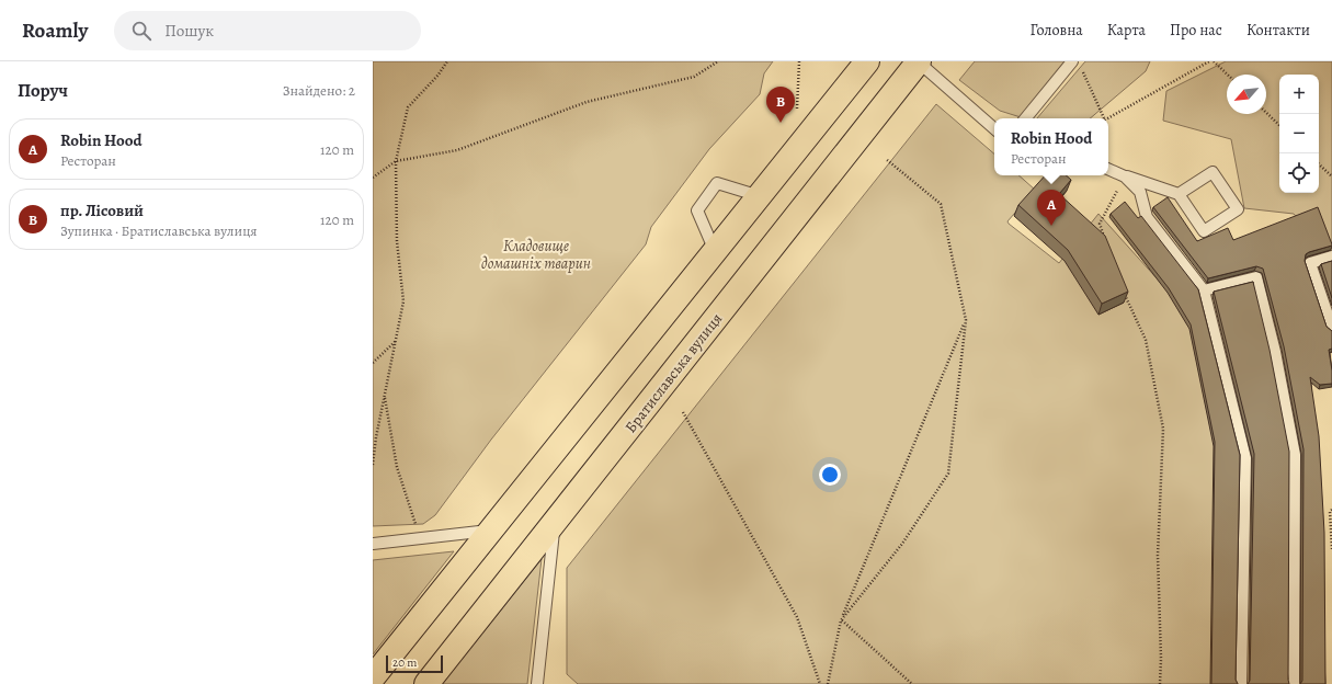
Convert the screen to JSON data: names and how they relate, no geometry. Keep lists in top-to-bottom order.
{
  "streets": {
    "main road": ["Братиславська вулиця"]
  },
  "parks": ["Кладовище домашніх тварин"],
  "scale_bar": "20 m",
  "north": "bottom left",
  "page": {
    "header": "Roamly",
    "search": "Пошук",
    "nav": [
      "Головна",
      "Карта",
      "Про нас",
      "Контакти"
    ],
    "heading": ["Поруч", "Знайдено: 2"],
    "map_buttons": ["+", "−"],
    "pins": ["B", "A"],
    "list": [
      {
        "mark": "A",
        "name": "Robin Hood",
        "note": "Ресторан",
        "value": "120 m"
      },
      {
        "mark": "B",
        "name": "пр. Лісовий",
        "note": "Зупинка · Братиславська вулиця",
        "value": "120 m"
      }
    ],
    "popup": ["Robin Hood", "Ресторан"],
    "scale": "20 m"
  }
}
